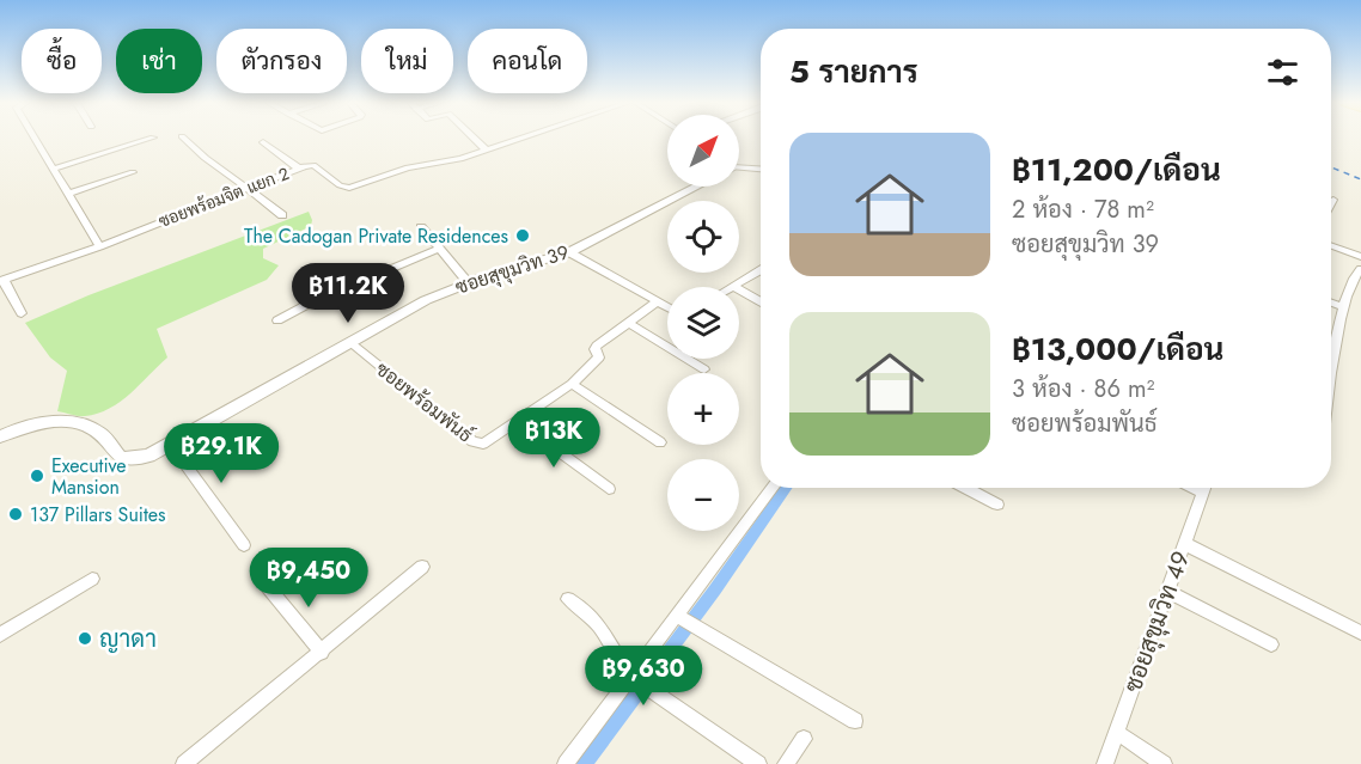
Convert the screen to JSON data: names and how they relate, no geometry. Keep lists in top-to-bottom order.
{
  "streets": {
    "street": [
      "ซอยพร้อมจิต แยก 2",
      "ซอยสุขุมวิท 39",
      "ซอยพร้อมพันธ์",
      "ซอยสุขุมวิท 49"
    ]
  },
  "crossings": [
    ["ซอยสุขุมวิท 39", "ซอยพร้อมพันธ์"]
  ],
  "places": [
    "The Cadogan Private Residences",
    "Executive Mansion",
    "137 Pillars Suites",
    "ญาดา"
  ],
  "north": "top right",
  "page": {
    "chip": [
      "ซื้อ",
      "เช่า",
      "ตัวกรอง",
      "ใหม่",
      "คอนโด"
    ],
    "heading": "5 รายการ",
    "map_buttons": ["+", "−"],
    "list": [
      {
        "name": "฿11,200/เดือน",
        "note": "2 ห้อง · 78 m² · ซอยสุขุมวิท 39"
      },
      {
        "name": "฿13,000/เดือน",
        "note": "3 ห้อง · 86 m² · ซอยพร้อมพันธ์"
      }
    ],
    "price": [
      "฿11.2K",
      "฿13K",
      "฿29.1K",
      "฿9,450",
      "฿9,630"
    ]
  }
}
